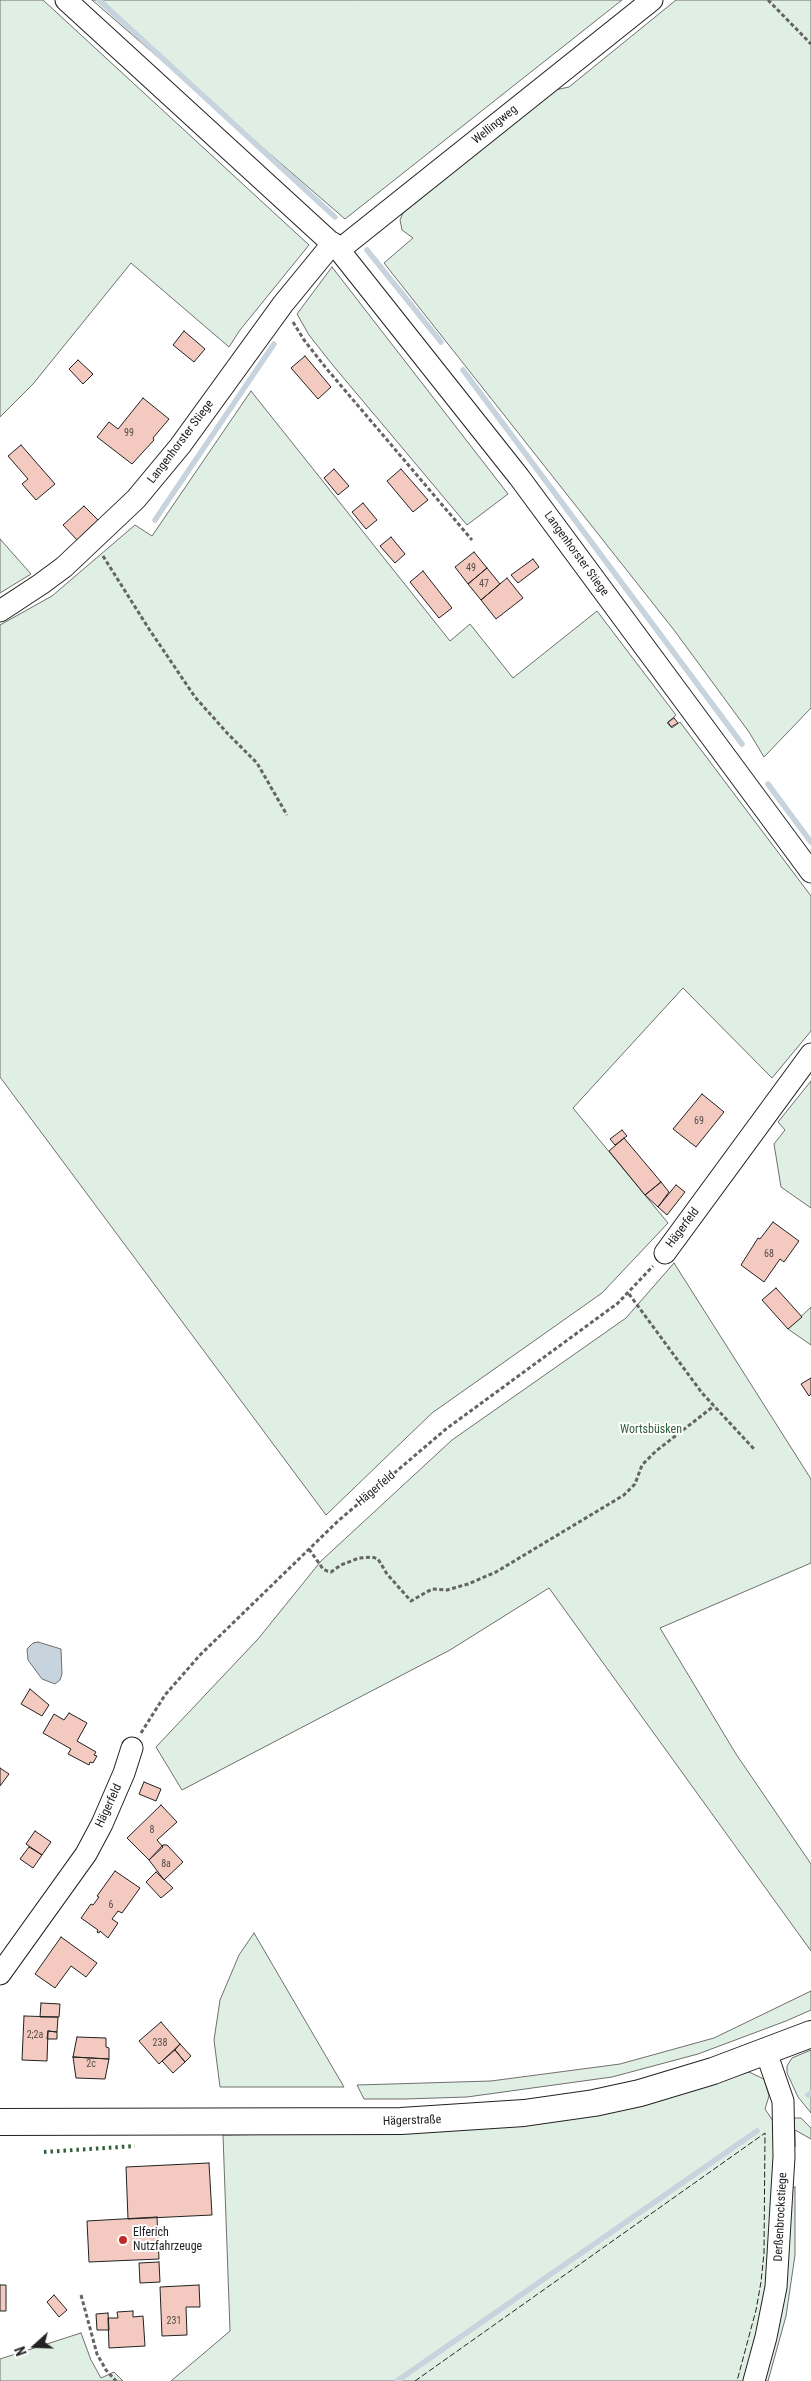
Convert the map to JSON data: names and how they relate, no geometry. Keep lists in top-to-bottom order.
{
  "streets": {
    "main road": ["Hägerstraße"],
    "street": [
      "Wellingweg",
      "Langenhorster Stiege",
      "Hägerfeld",
      "Derßenbrockstiege"
    ]
  },
  "crossings": [
    ["Wellingweg", "Langenhorster Stiege"],
    ["Hägerstraße", "Derßenbrockstiege"]
  ],
  "parks": ["Wortsbüsken"],
  "places": ["Elferich Nutzfahrzeuge"],
  "house_numbers": [
    "99",
    "49",
    "47",
    "69",
    "68",
    "8",
    "8a",
    "6",
    "2;2a",
    "238",
    "2c",
    "231"
  ],
  "north": "left"
}
